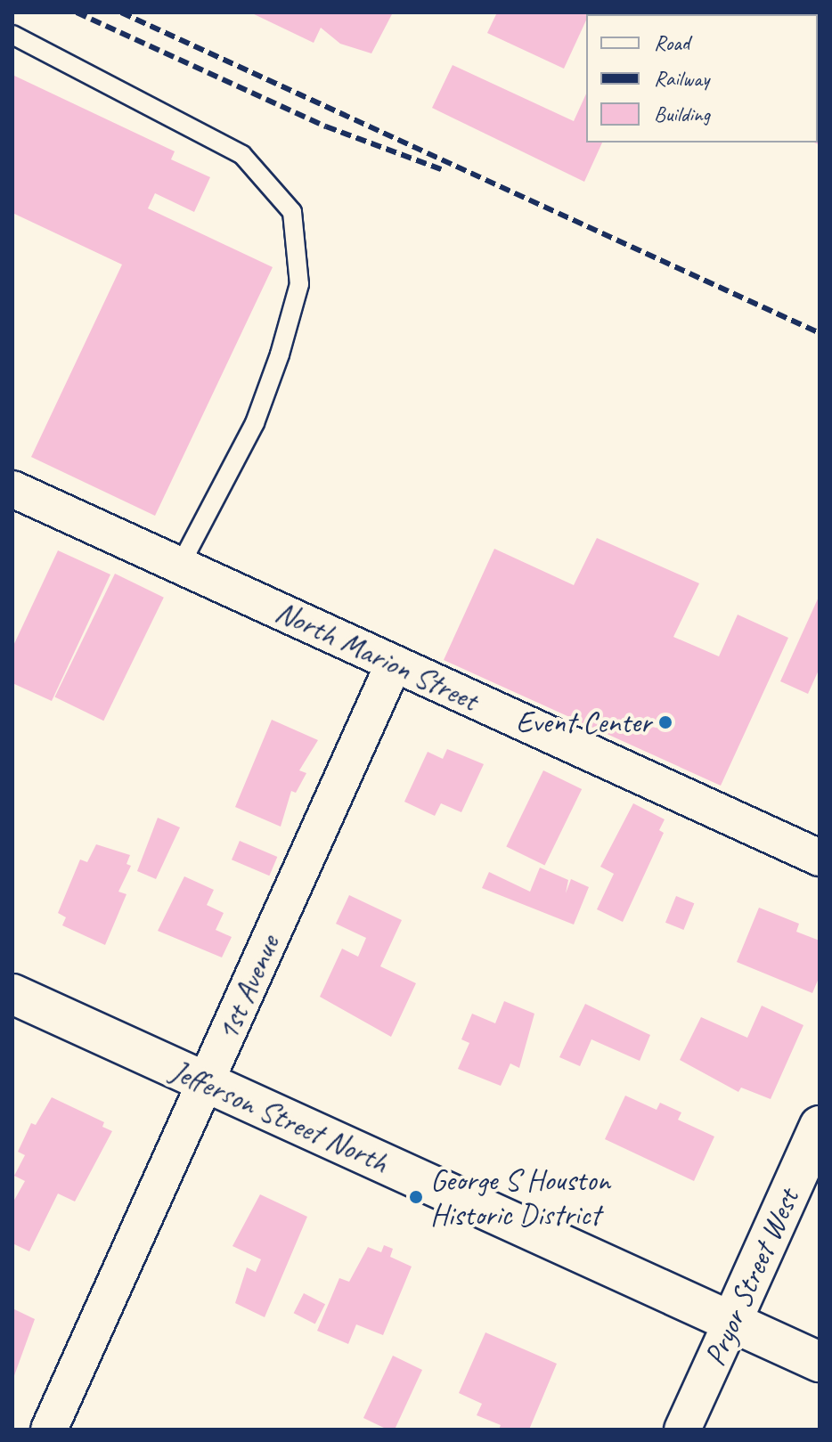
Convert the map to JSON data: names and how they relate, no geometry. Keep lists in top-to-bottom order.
{
  "streets": {
    "main road": ["Jefferson Street North", "Pryor Street West"],
    "street": ["North Marion Street", "1st Avenue"]
  },
  "crossings": [
    ["North Marion Street", "1st Avenue"],
    ["1st Avenue", "Jefferson Street North"],
    ["Jefferson Street North", "Pryor Street West"]
  ],
  "places": ["Event Center", "George S Houston Historic District"],
  "legend": ["Road", "Railway", "Building"]
}
